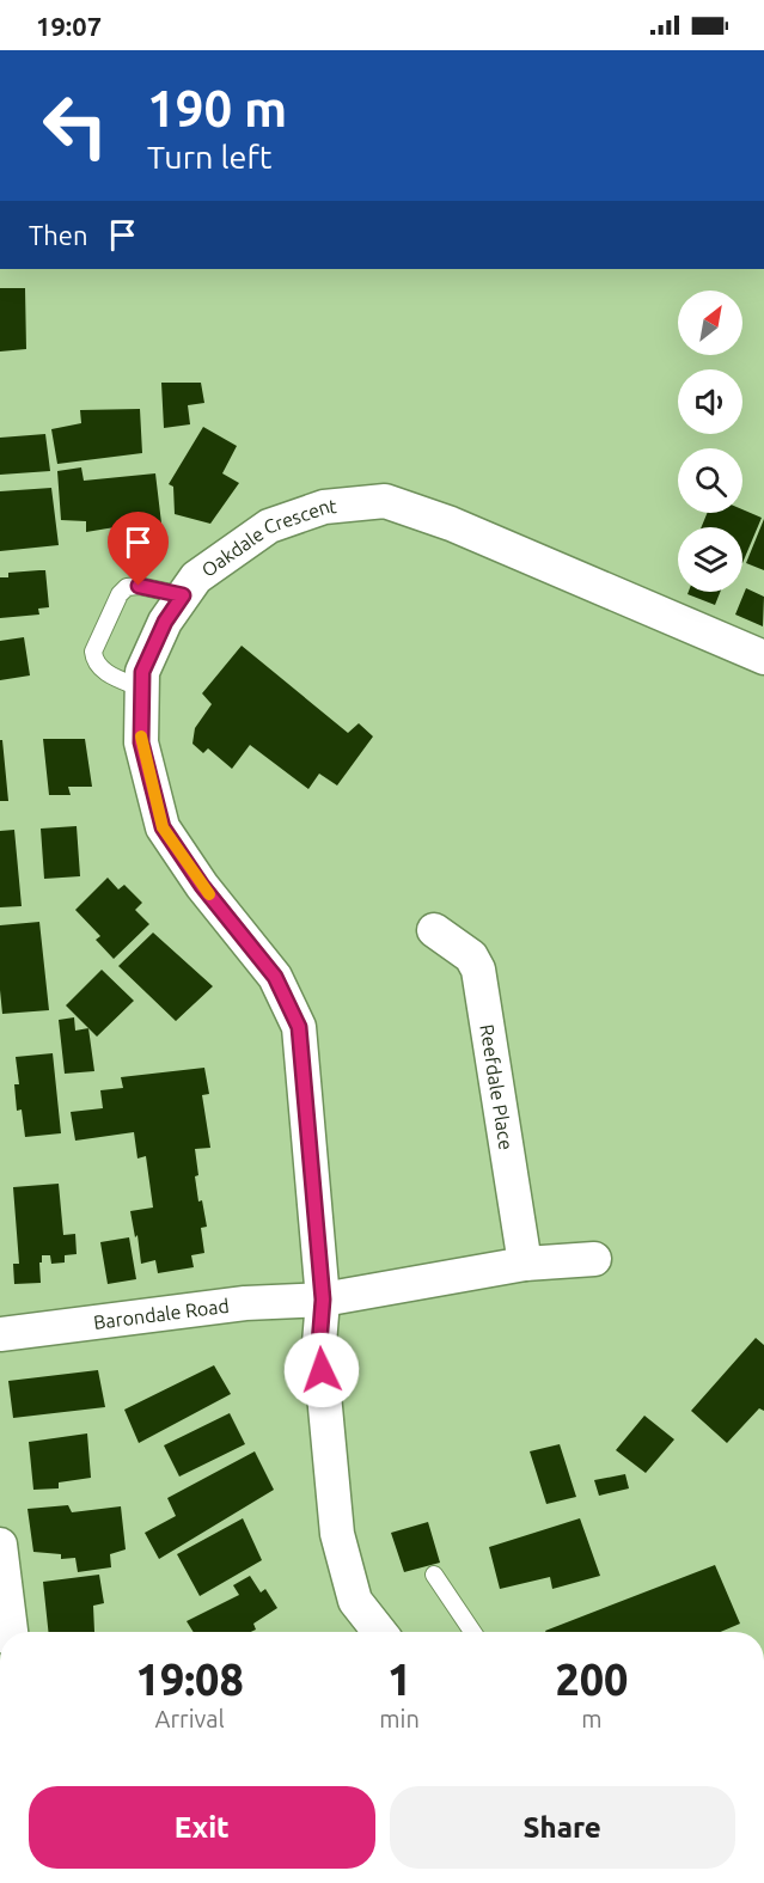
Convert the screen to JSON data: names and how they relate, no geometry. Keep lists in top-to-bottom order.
{
  "streets": {
    "street": ["Oakdale Crescent", "Reefdale Place", "Barondale Road"]
  },
  "crossings": [
    ["Oakdale Crescent", "Barondale Road"]
  ],
  "north": "top right",
  "page": {
    "status": "19:07",
    "turn": ["190 m", "Turn left"],
    "then": "Then",
    "eta": [
      "19:08",
      "Arrival",
      "1",
      "min",
      "200",
      "m"
    ],
    "buttons": ["Exit", "Share"]
  }
}
